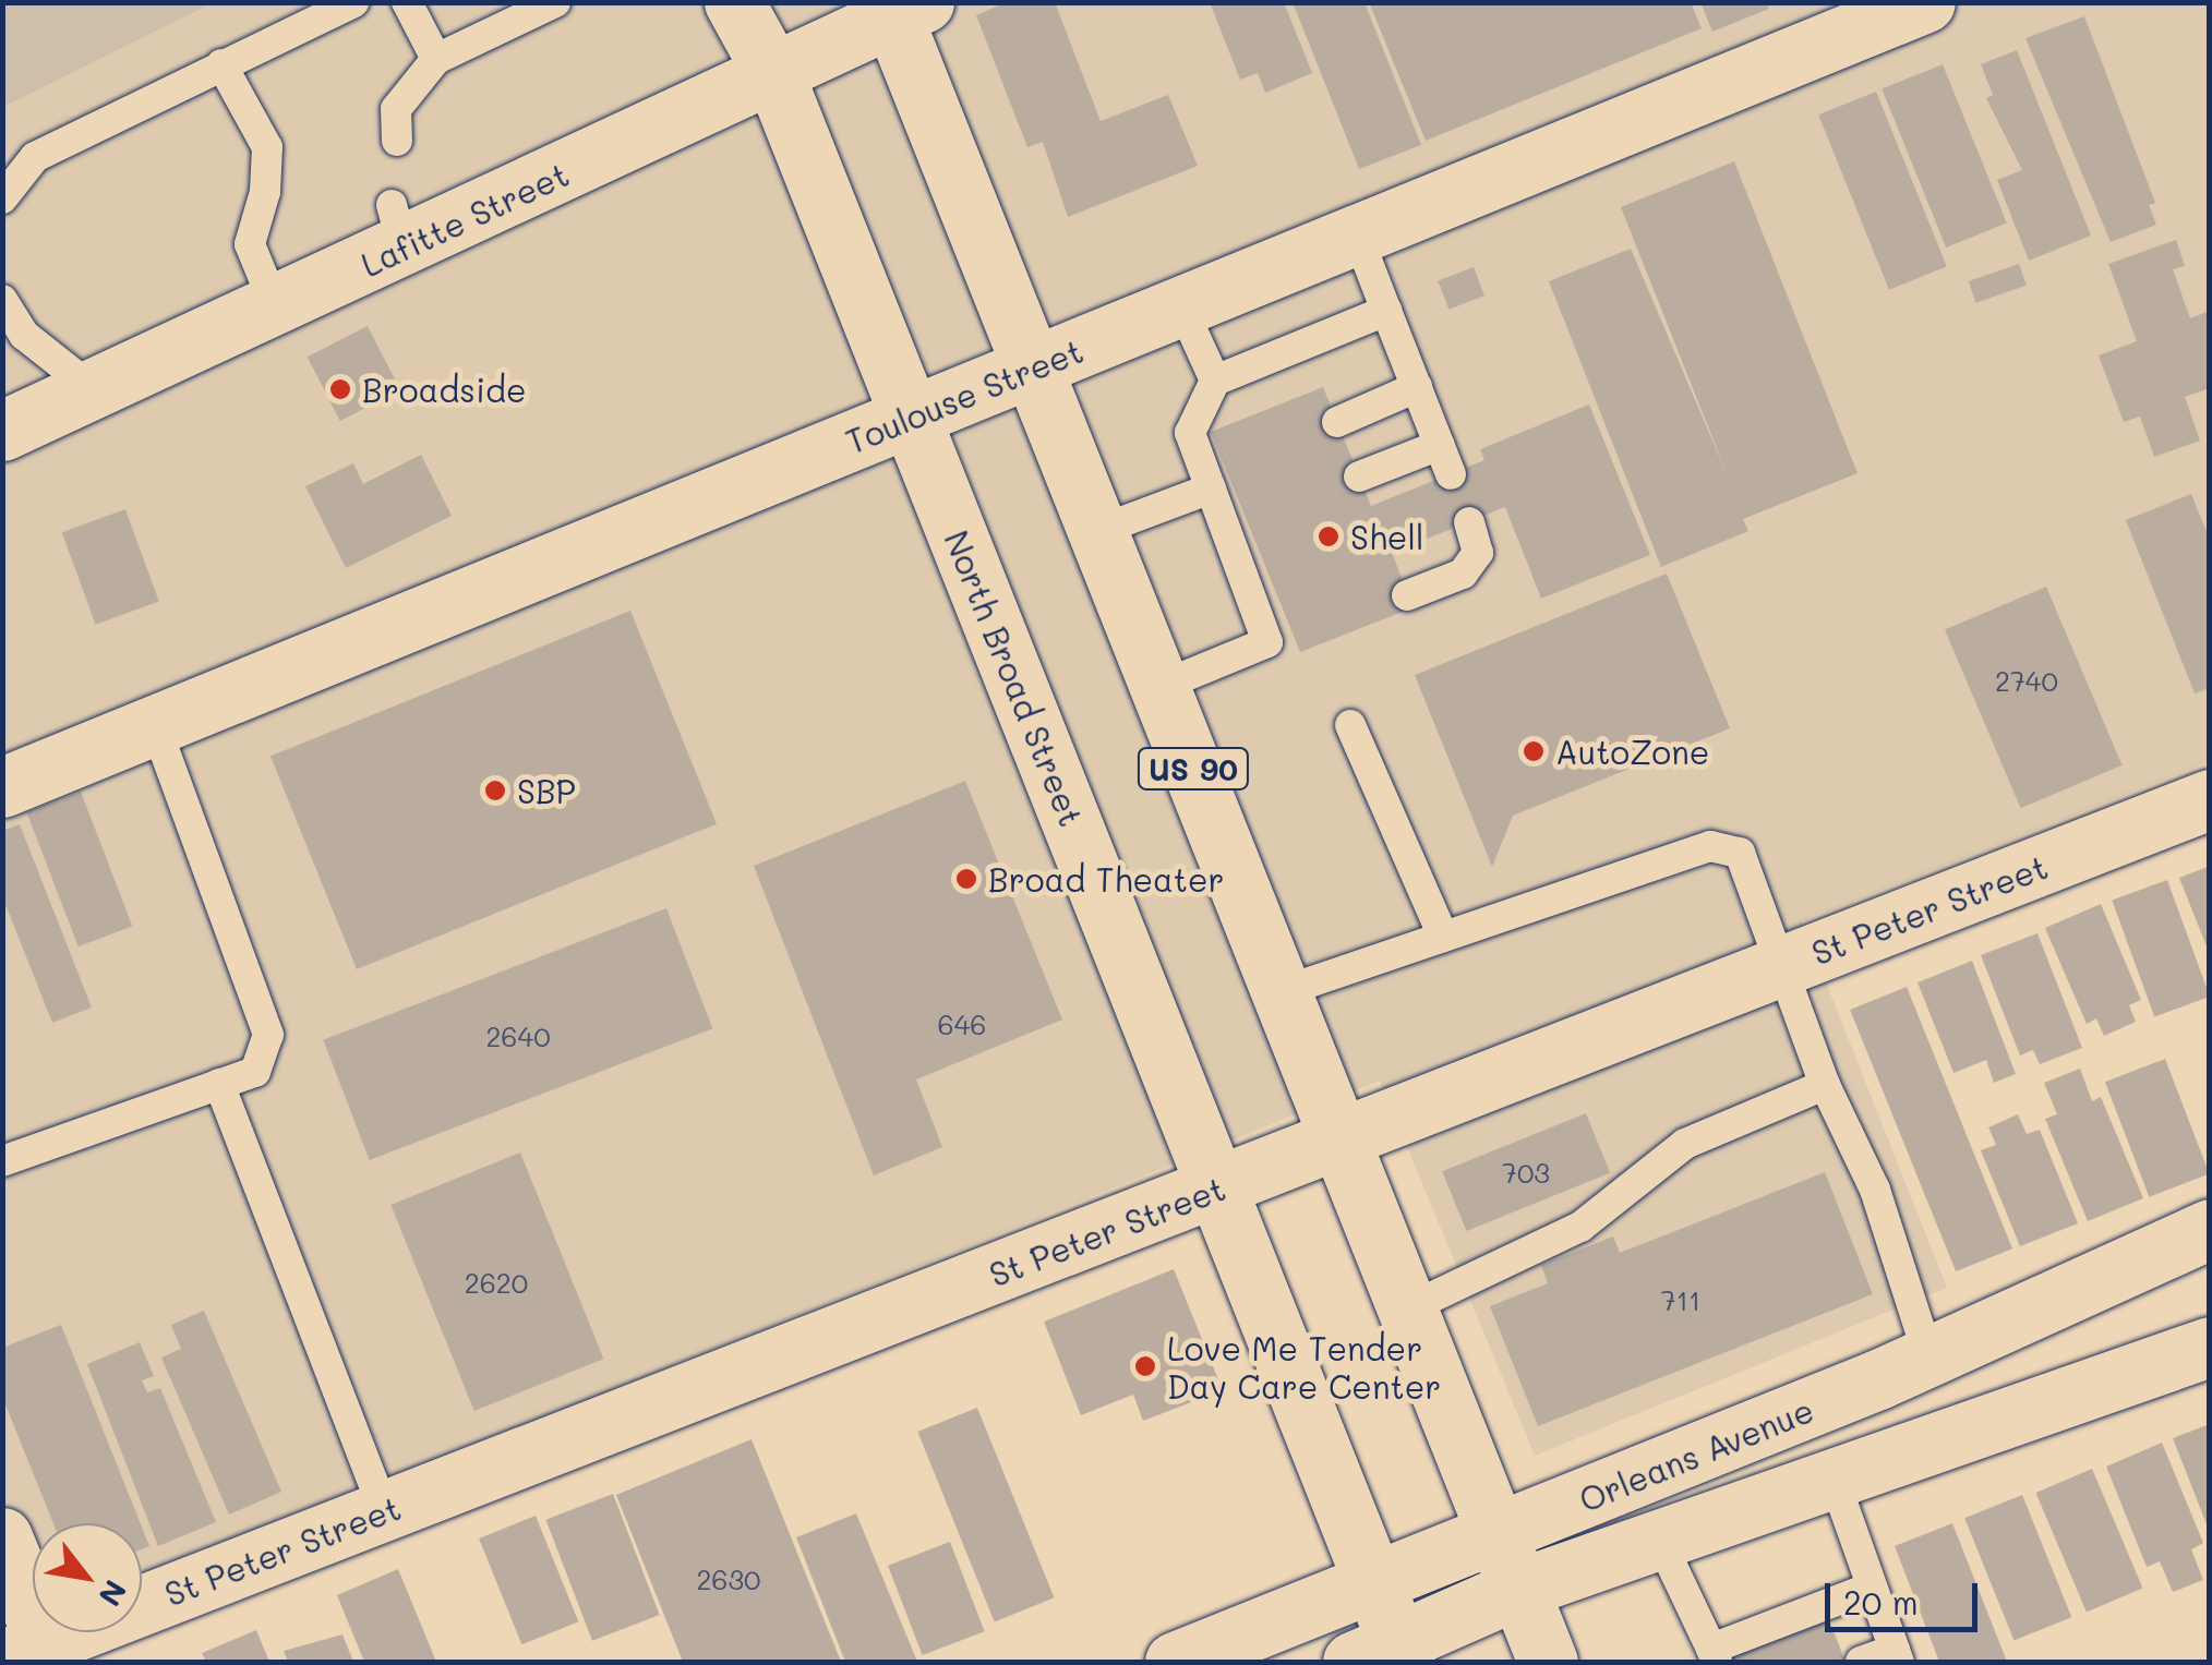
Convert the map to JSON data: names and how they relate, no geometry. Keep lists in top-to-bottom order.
{
  "streets": {
    "street": [
      "Lafitte Street",
      "Toulouse Street",
      "North Broad Street",
      "US 90",
      "St Peter Street",
      "Orleans Avenue"
    ]
  },
  "crossings": [
    ["Lafitte Street", "North Broad Street"],
    ["Lafitte Street", "US 90"],
    ["Toulouse Street", "North Broad Street"],
    ["Toulouse Street", "US 90"],
    ["North Broad Street", "St Peter Street"],
    ["North Broad Street", "Orleans Avenue"],
    ["US 90", "St Peter Street"],
    ["US 90", "Orleans Avenue"]
  ],
  "places": [
    "Broadside",
    "Shell",
    "AutoZone",
    "SBP",
    "Broad Theater",
    "Love Me Tender Day Care Center"
  ],
  "house_numbers": [
    "2740",
    "646",
    "2640",
    "703",
    "2620",
    "711",
    "2630"
  ],
  "scale_bar": "20 m",
  "north": "bottom right"
}
